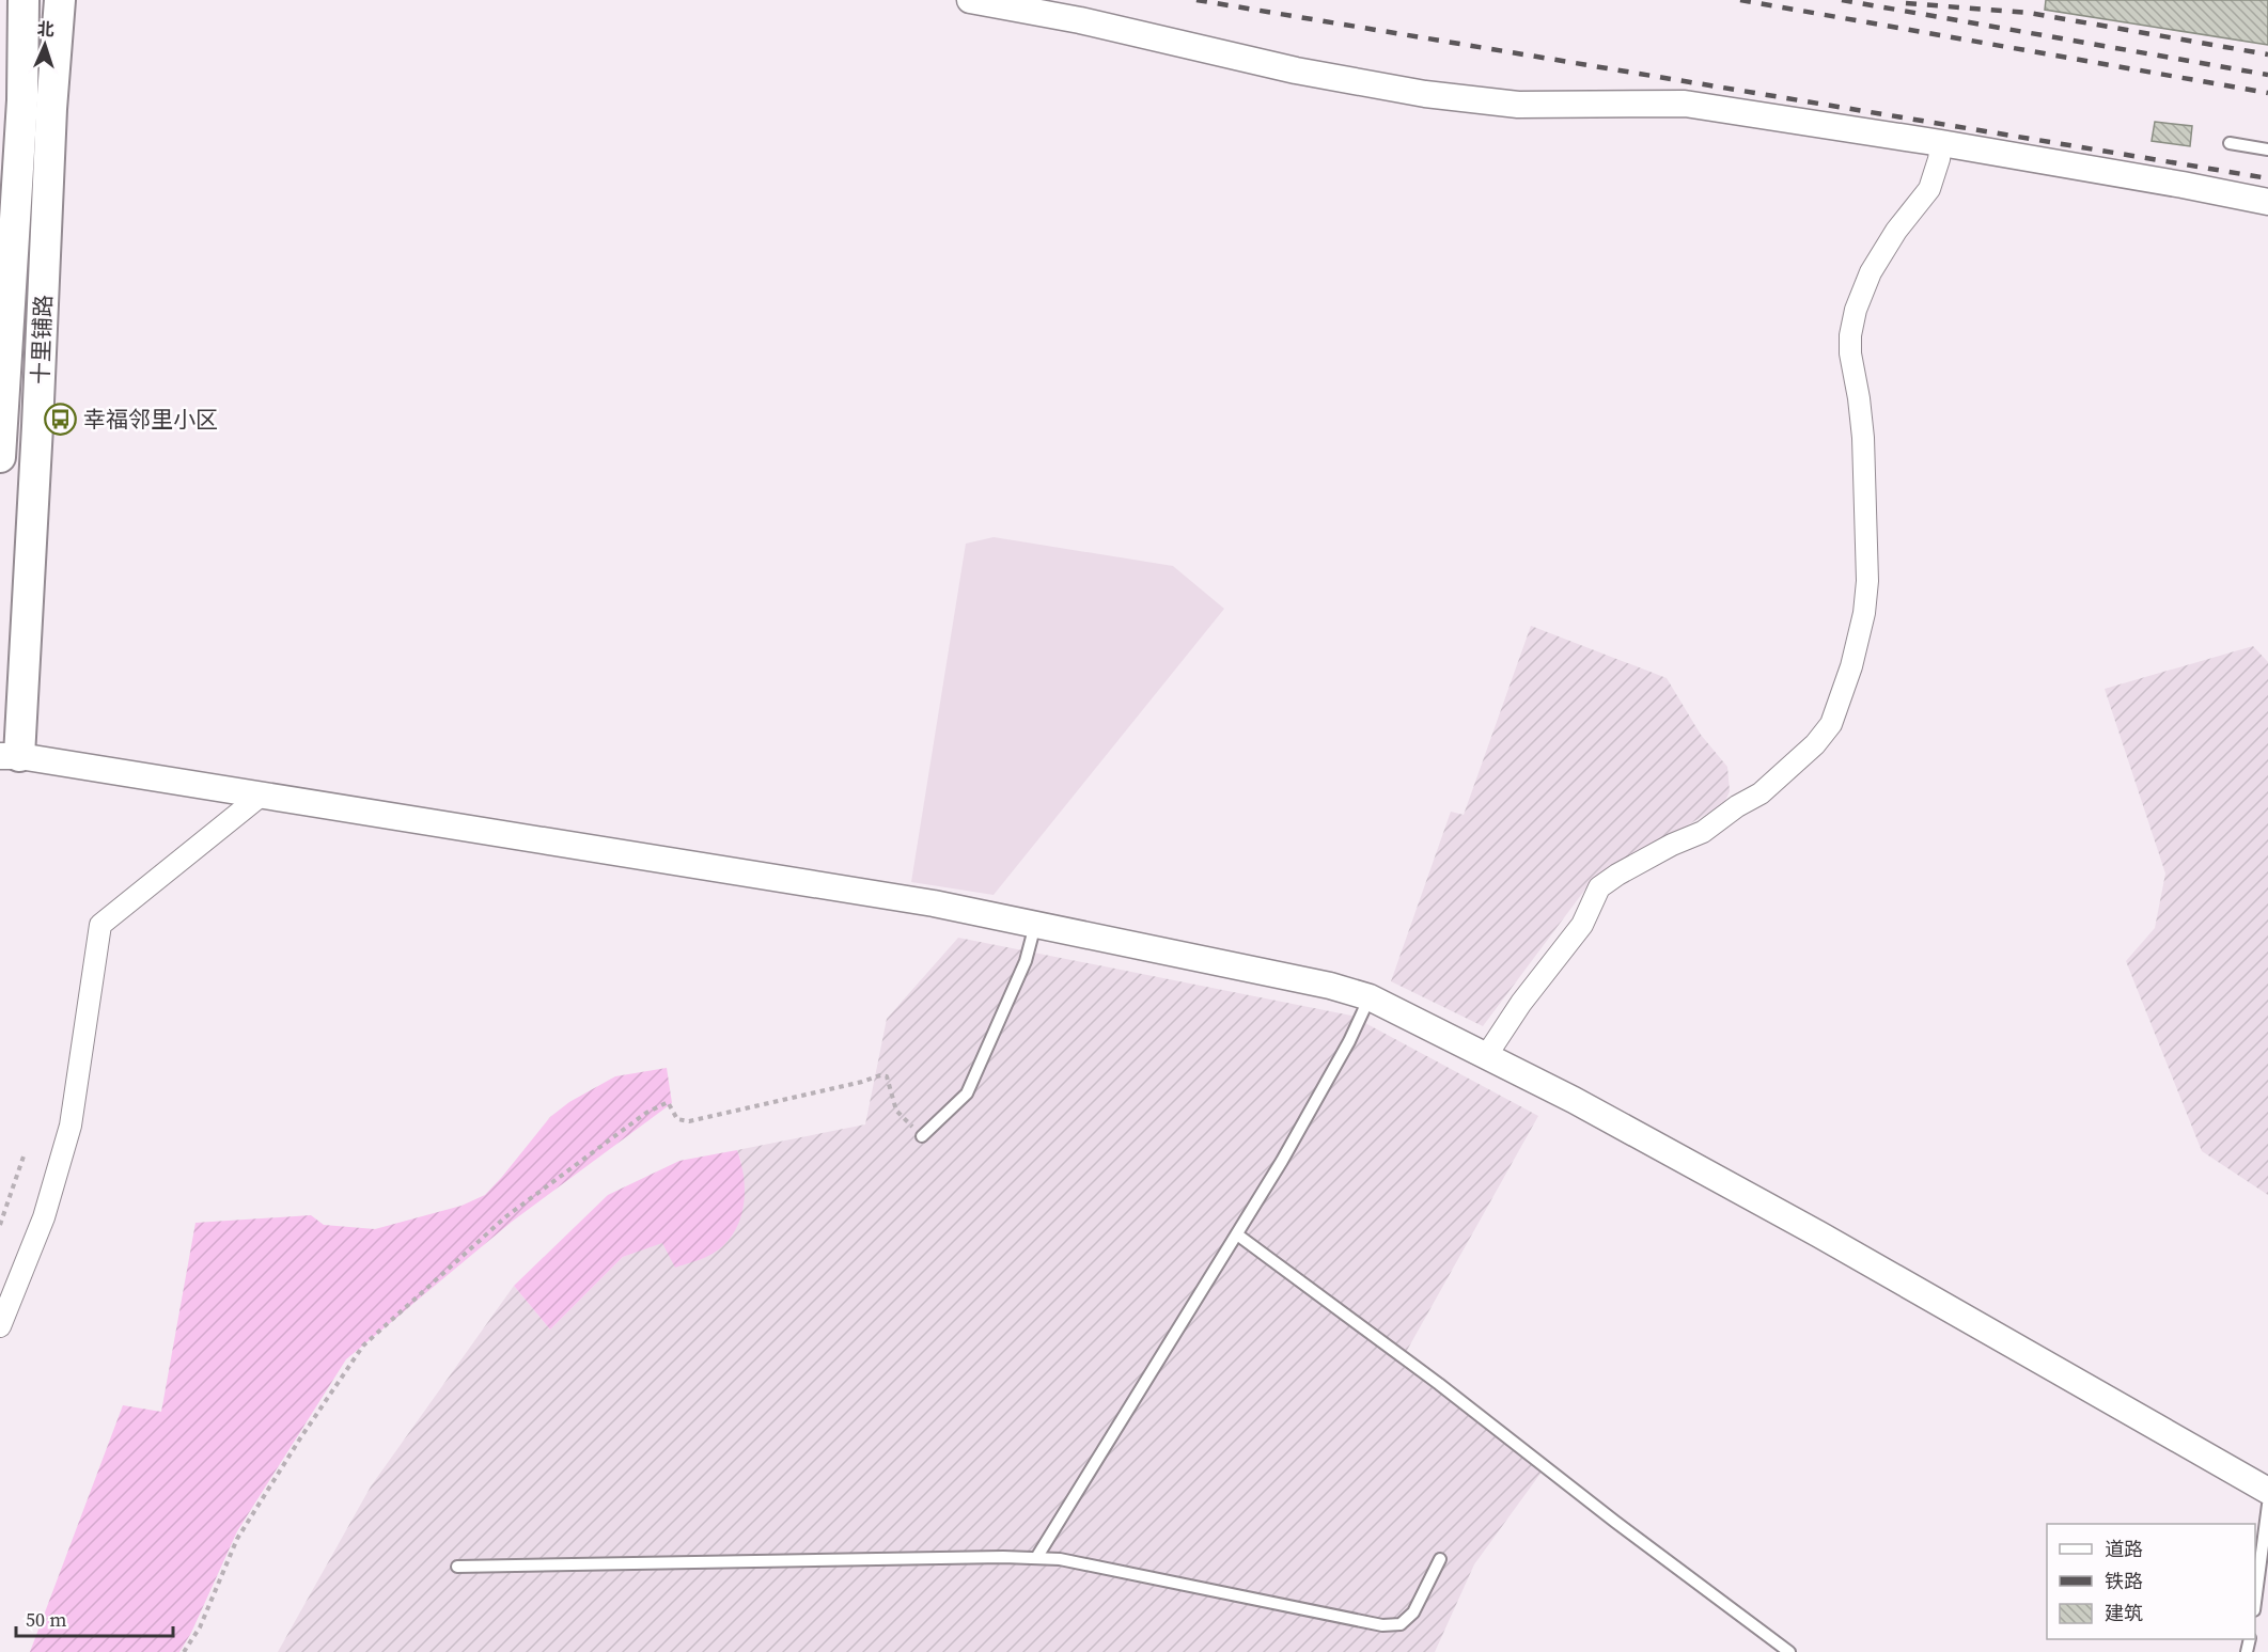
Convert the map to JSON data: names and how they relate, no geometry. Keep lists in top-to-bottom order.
{
  "streets": {
    "main road": ["十里铺路"]
  },
  "places": {
    "bus stop": ["幸福邻里小区"]
  },
  "legend": ["道路", "铁路", "建筑"],
  "scale_bar": "50 m",
  "north": "top"
}
